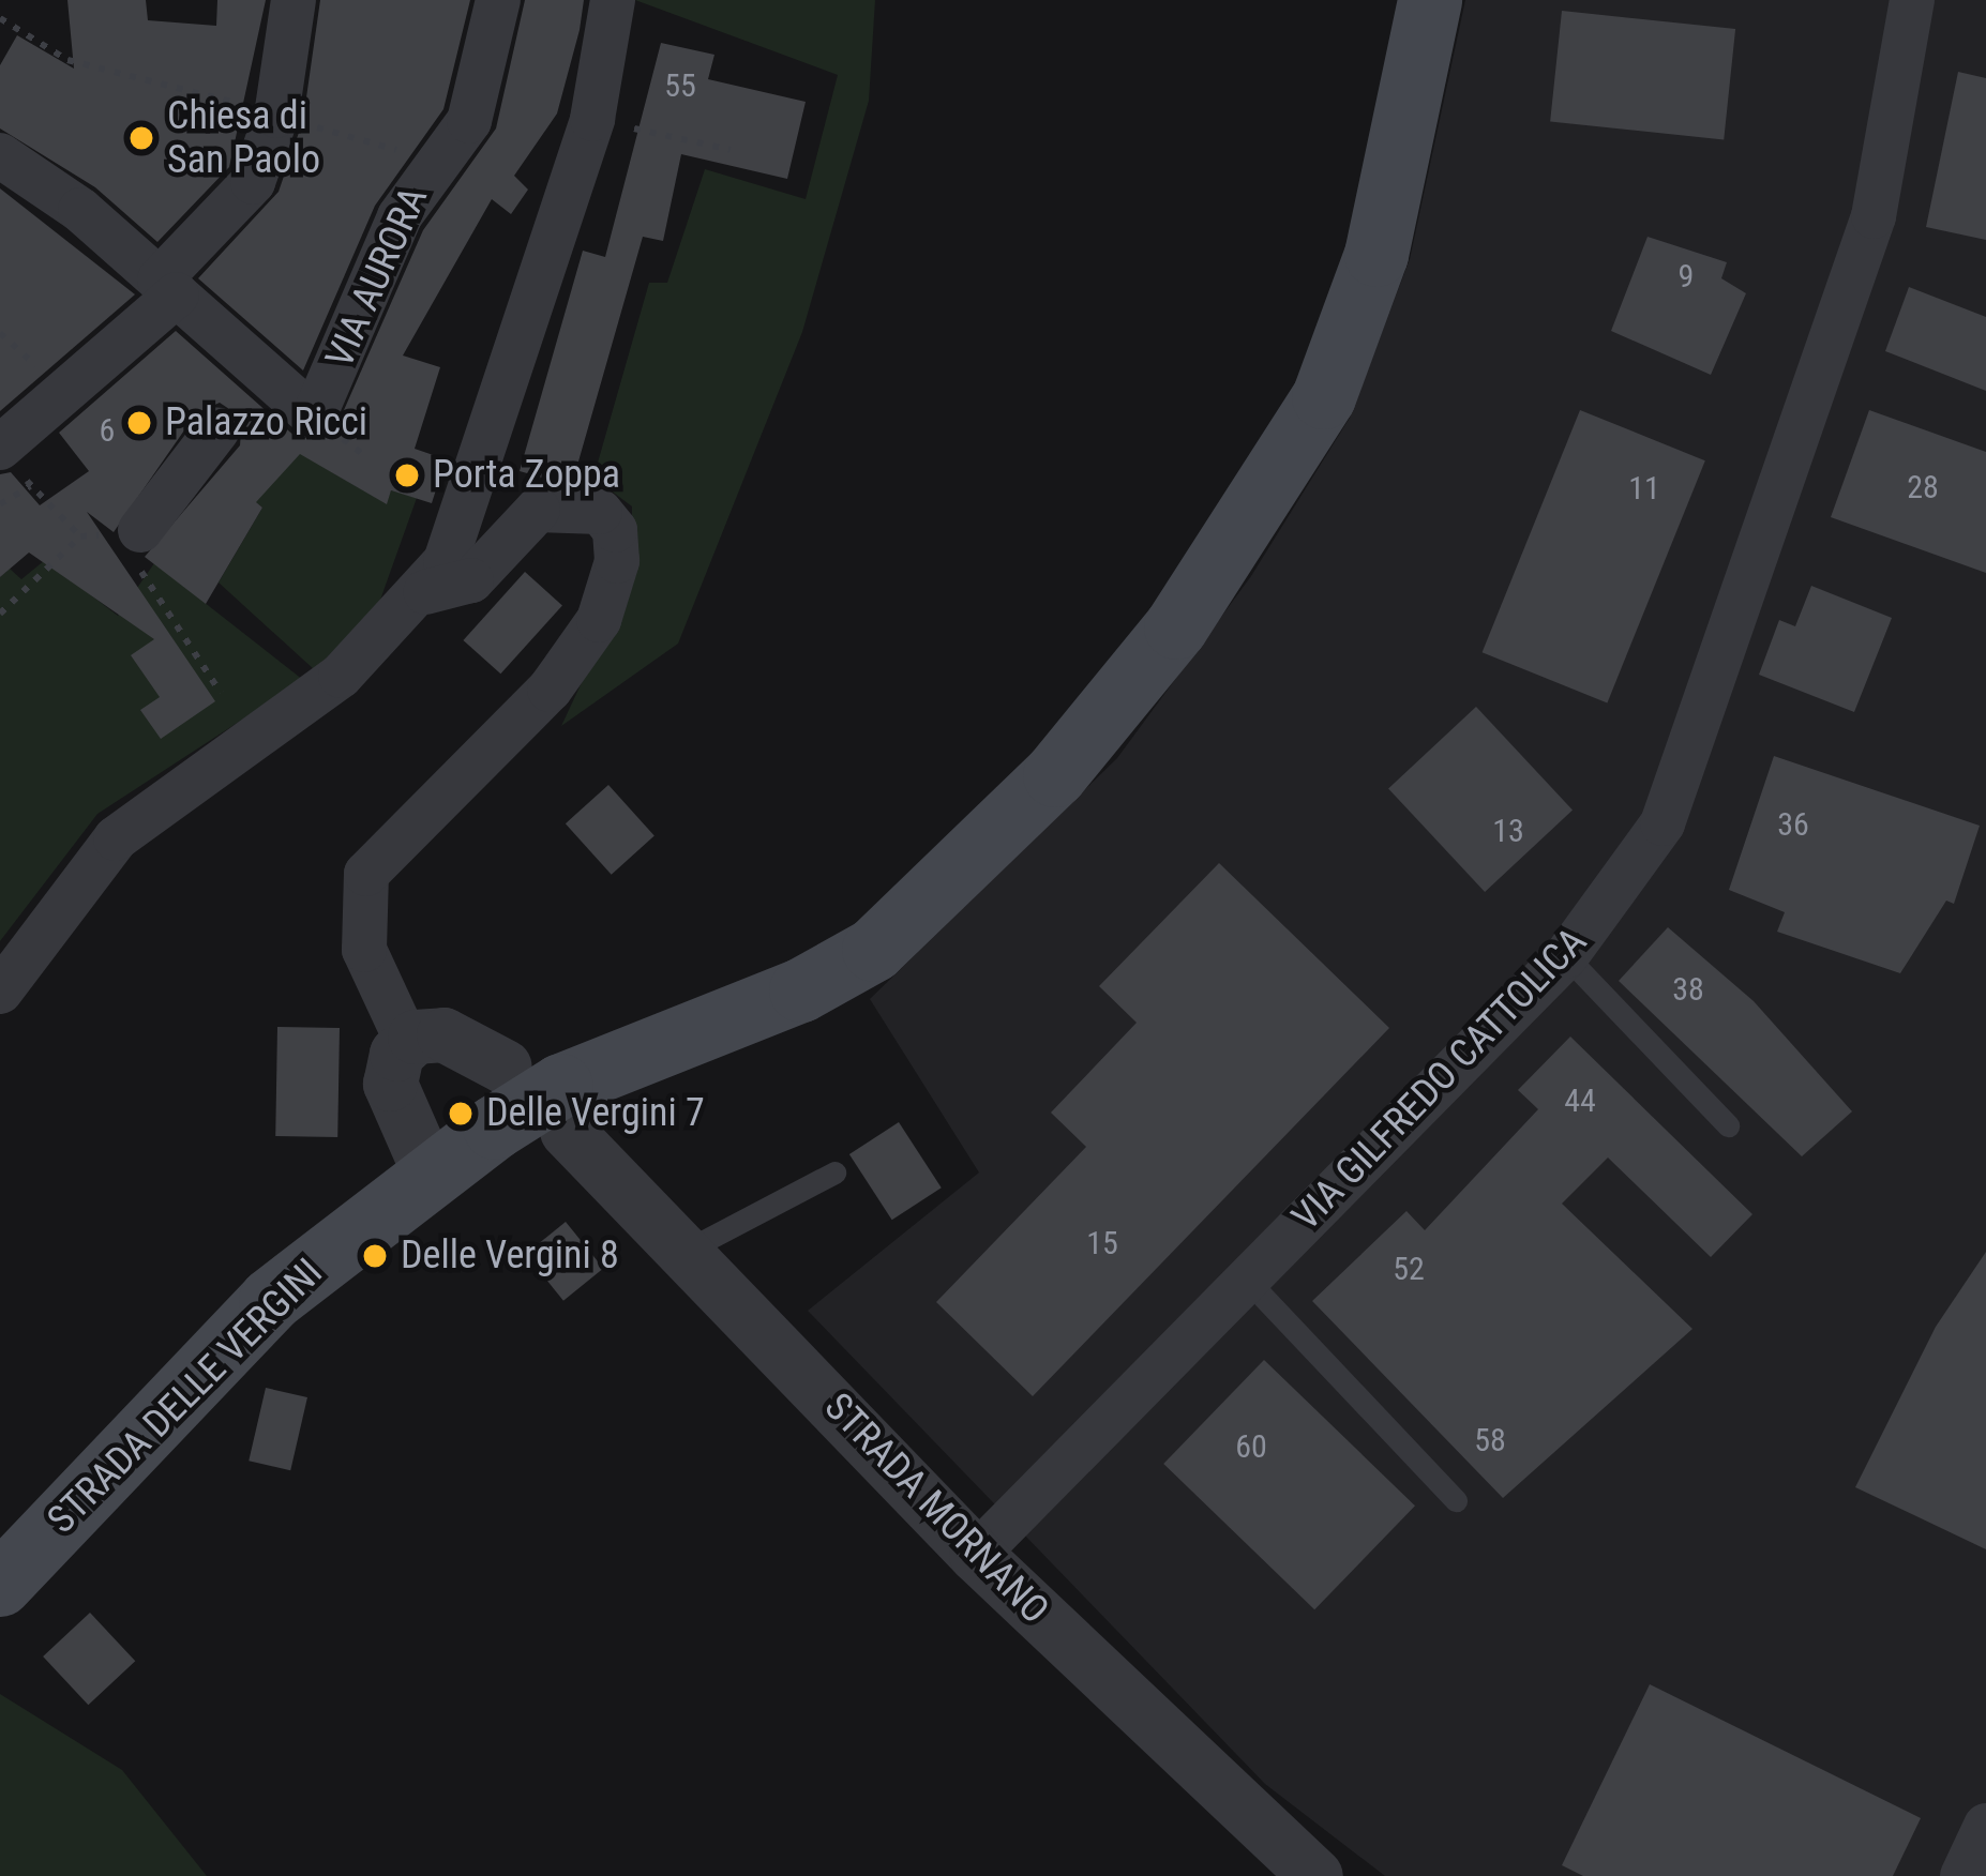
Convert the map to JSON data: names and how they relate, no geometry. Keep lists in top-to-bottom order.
{
  "streets": {
    "main road": ["STRADA DELLE VERGINI"],
    "street": ["VIA AURORA", "VIA GILFREDO CATTOLICA", "STRADA MORNANO"]
  },
  "crossings": [
    ["VIA GILFREDO CATTOLICA", "STRADA MORNANO"],
    ["STRADA DELLE VERGINI", "STRADA MORNANO"]
  ],
  "places": [
    "Chiesa di San Paolo",
    "Palazzo Ricci",
    "Porta Zoppa",
    "Delle Vergini 7",
    "Delle Vergini 8"
  ],
  "house_numbers": [
    "55",
    "9",
    "6",
    "28",
    "11",
    "36",
    "13",
    "38",
    "44",
    "15",
    "52",
    "58",
    "60"
  ]
}
